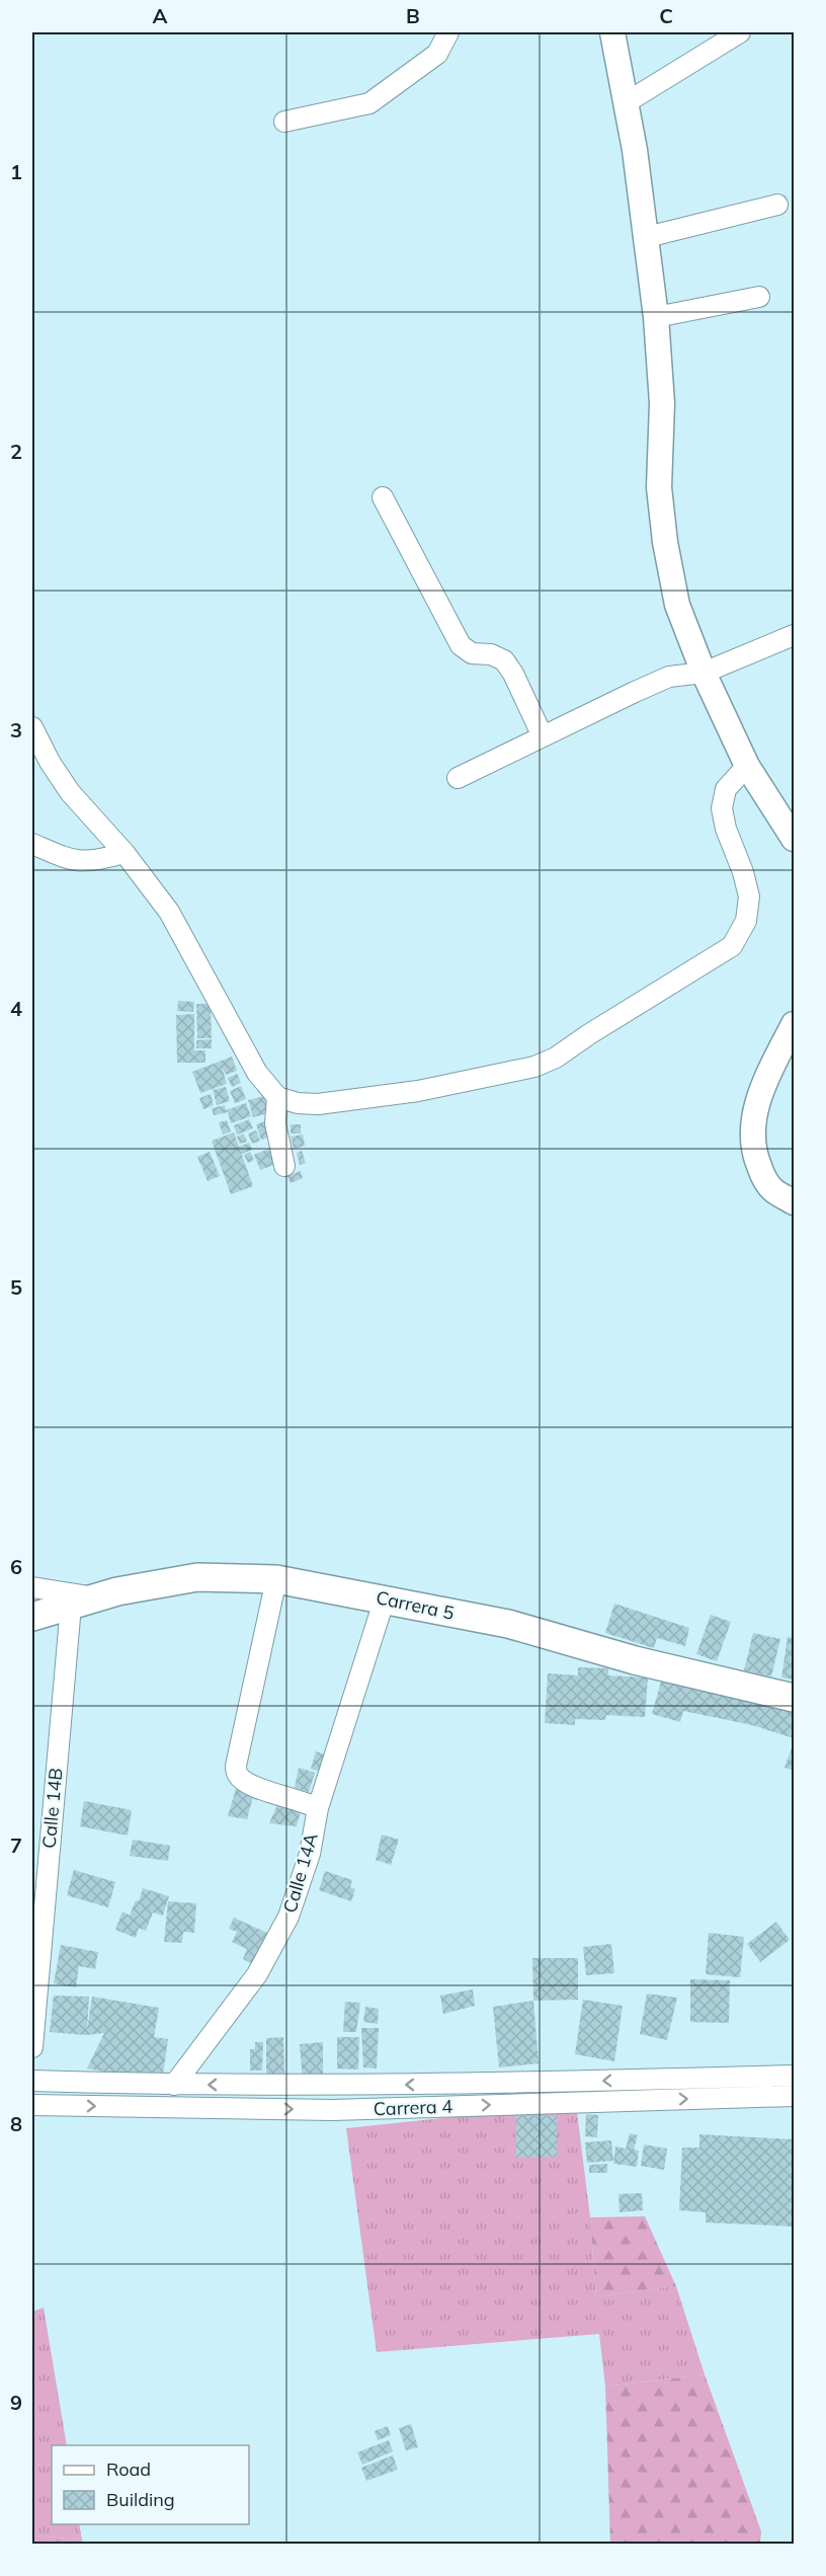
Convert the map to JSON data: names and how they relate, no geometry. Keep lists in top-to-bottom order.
{
  "streets": {
    "main road": ["Carrera 5"],
    "street": ["Calle 14B", "Calle 14A", "Carrera 4"]
  },
  "crossings": [
    ["Carrera 5", "Calle 14B"],
    ["Carrera 5", "Calle 14A"],
    ["Calle 14A", "Carrera 4"]
  ],
  "legend": ["Road", "Building"],
  "grid": {
    "columns": ["A", "B", "C"],
    "rows": [
      "1",
      "2",
      "3",
      "4",
      "5",
      "6",
      "7",
      "8",
      "9"
    ]
  }
}
